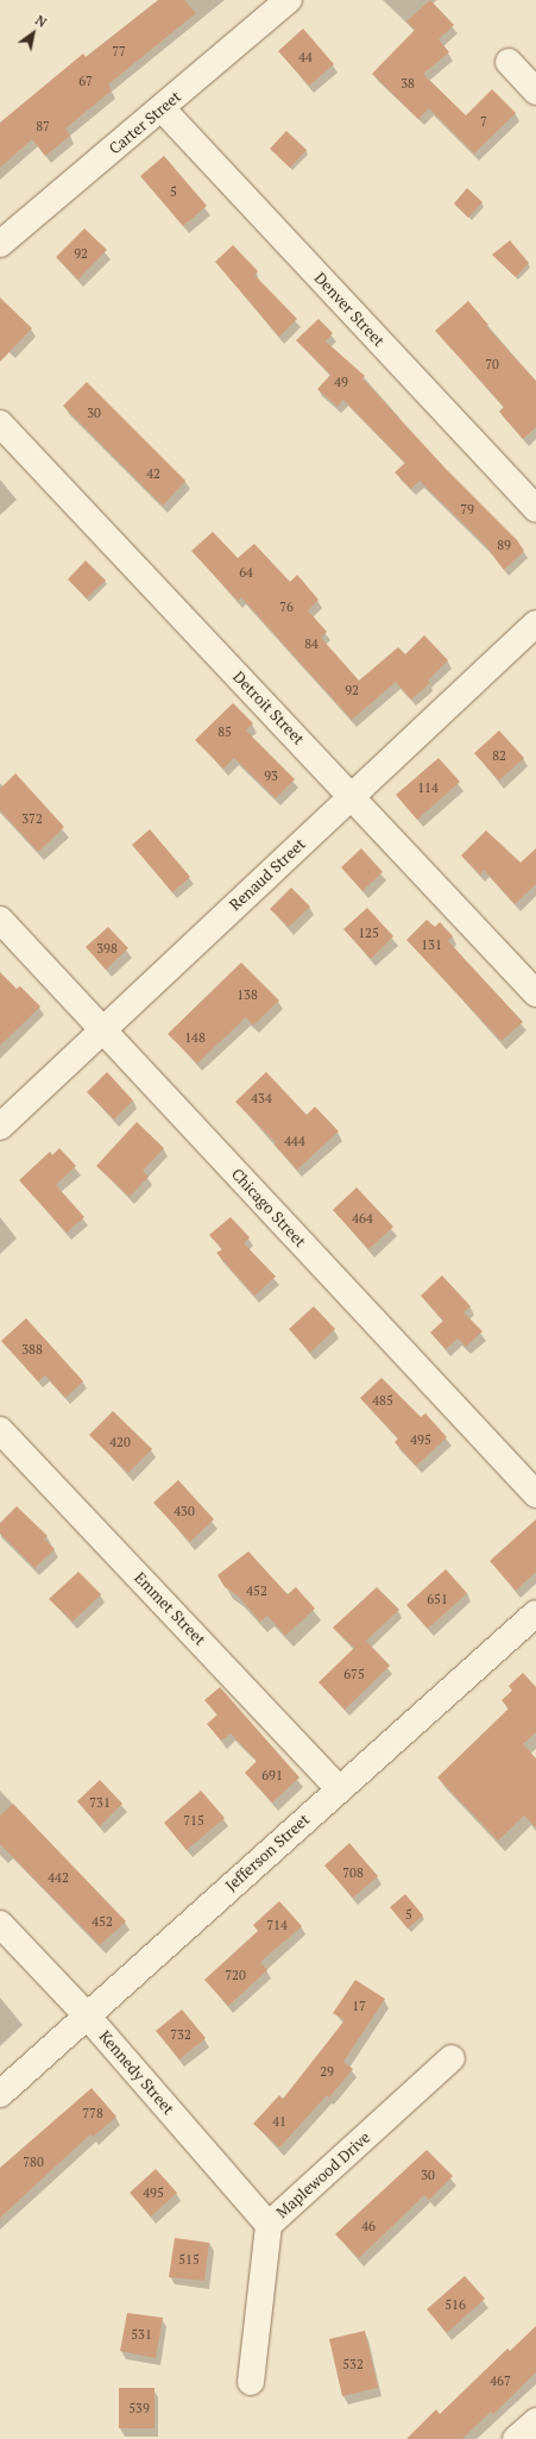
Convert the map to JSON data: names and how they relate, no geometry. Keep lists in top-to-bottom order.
{
  "streets": {
    "street": [
      "Carter Street",
      "Denver Street",
      "Detroit Street",
      "Renaud Street",
      "Chicago Street",
      "Emmet Street",
      "Jefferson Street",
      "Kennedy Street",
      "Maplewood Drive"
    ]
  },
  "crossings": [
    ["Carter Street", "Denver Street"],
    ["Detroit Street", "Renaud Street"],
    ["Renaud Street", "Chicago Street"],
    ["Emmet Street", "Jefferson Street"],
    ["Jefferson Street", "Kennedy Street"],
    ["Kennedy Street", "Maplewood Drive"]
  ],
  "house_numbers": [
    "77",
    "44",
    "67",
    "38",
    "7",
    "87",
    "5",
    "92",
    "70",
    "49",
    "30",
    "42",
    "79",
    "89",
    "64",
    "76",
    "84",
    "92",
    "85",
    "82",
    "93",
    "114",
    "372",
    "125",
    "131",
    "398",
    "138",
    "148",
    "434",
    "444",
    "464",
    "388",
    "485",
    "495",
    "420",
    "430",
    "452",
    "651",
    "675",
    "691",
    "731",
    "715",
    "708",
    "442",
    "5",
    "452",
    "714",
    "720",
    "17",
    "732",
    "29",
    "778",
    "41",
    "780",
    "30",
    "495",
    "46",
    "515",
    "516",
    "531",
    "532",
    "467",
    "539"
  ],
  "north": "top right"
}
